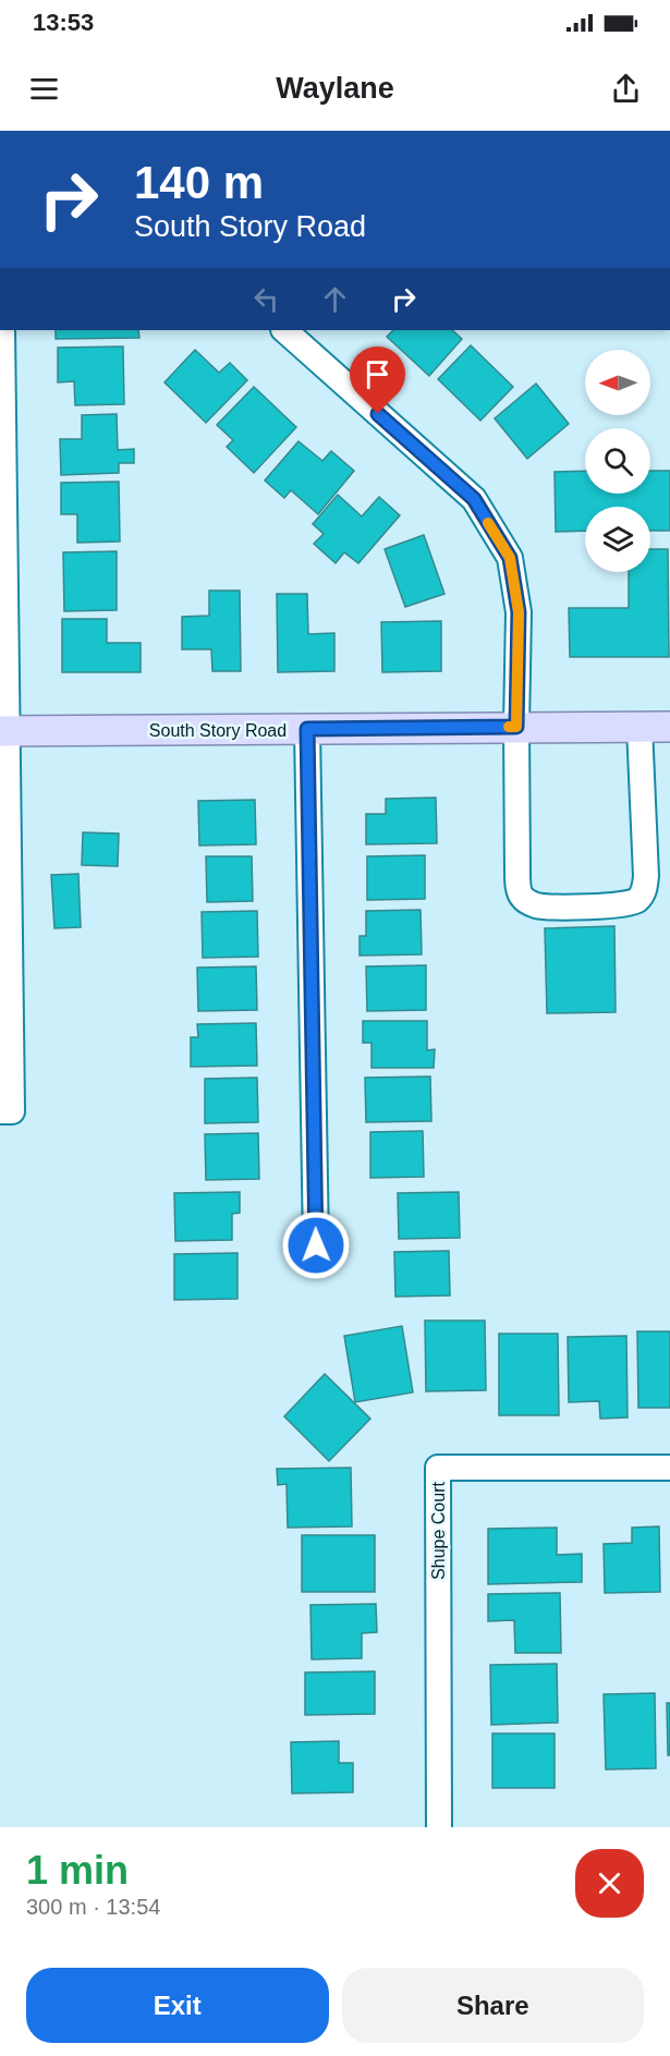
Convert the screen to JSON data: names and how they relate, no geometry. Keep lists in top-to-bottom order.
{
  "streets": {
    "main road": ["South Story Road"],
    "street": ["Shupe Court"]
  },
  "north": "left",
  "page": {
    "status": "13:53",
    "header": "Waylane",
    "turn": ["140 m", "South Story Road"],
    "heading": ["1 min", "300 m · 13:54"],
    "buttons": ["Exit", "Share"]
  }
}
